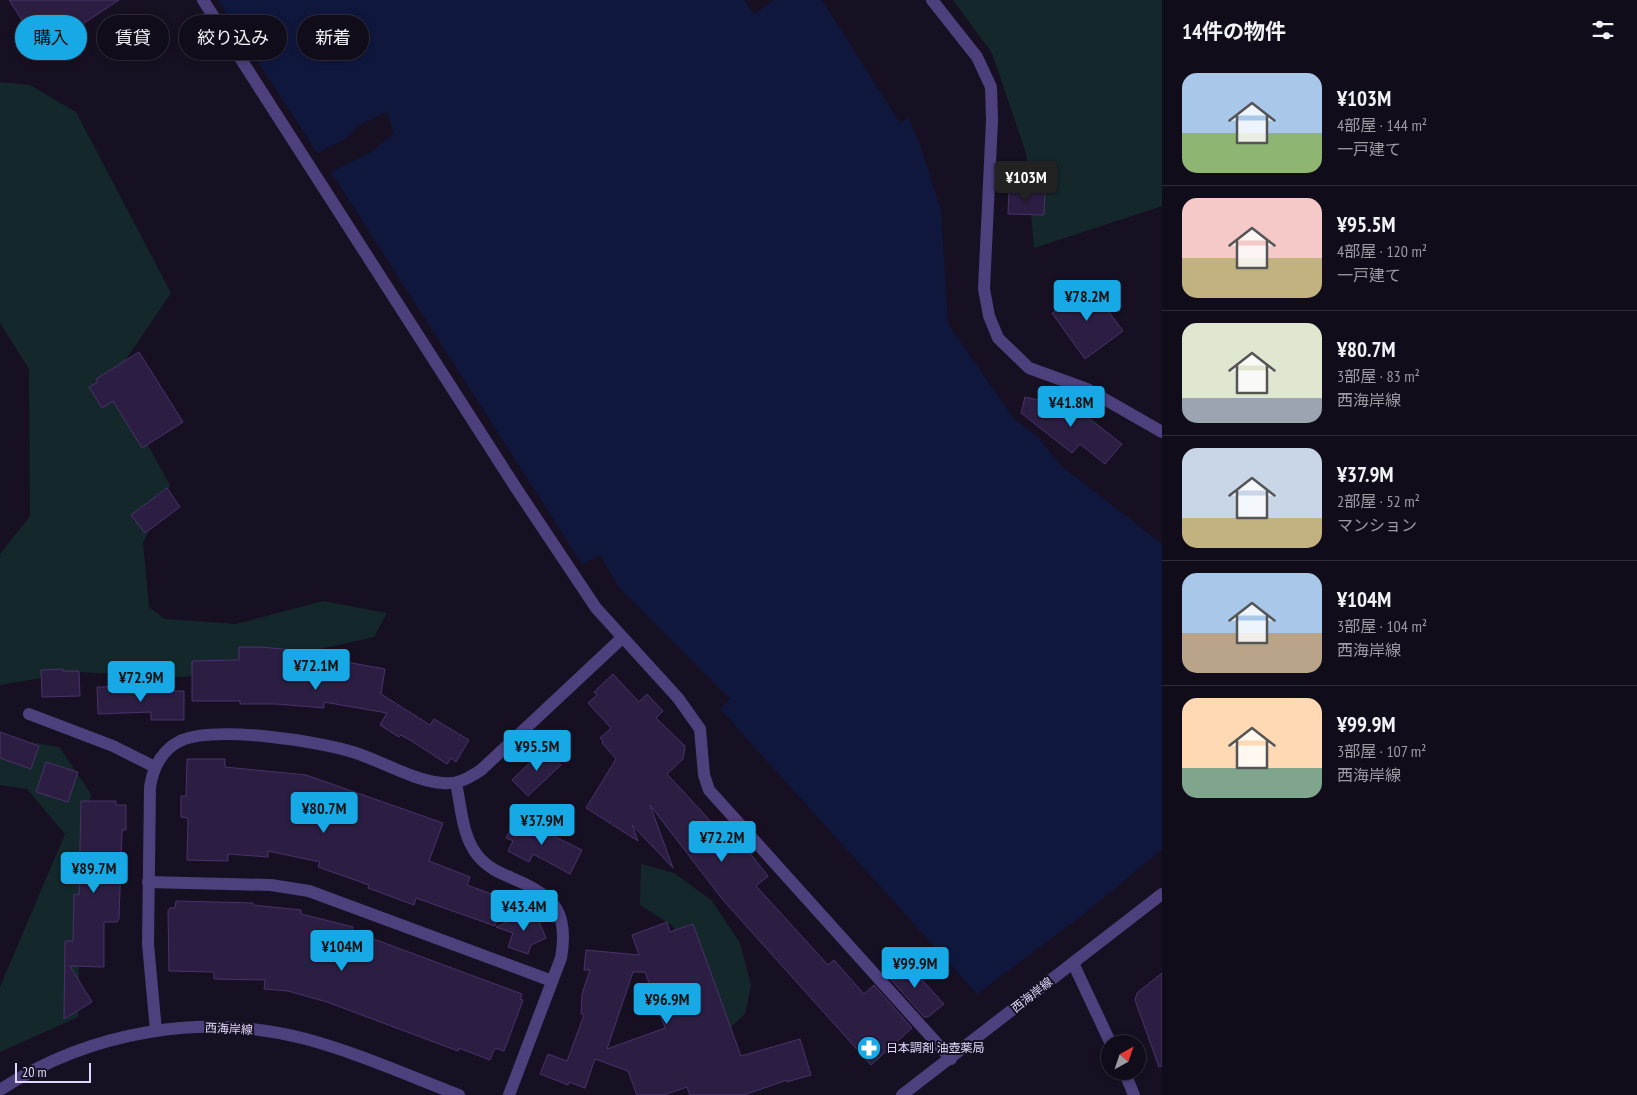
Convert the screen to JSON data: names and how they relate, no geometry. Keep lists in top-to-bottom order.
{
  "streets": {
    "street": ["西海岸線"]
  },
  "places": {
    "pharmacy": ["日本調剤 油壺薬局"]
  },
  "scale_bar": "20 m",
  "north": "top right",
  "page": {
    "heading": "14件の物件",
    "chip": [
      "購入",
      "賃貸",
      "絞り込み",
      "新着"
    ],
    "list": [
      {
        "name": "¥103M",
        "note": "4部屋 · 144 m² · 一戸建て"
      },
      {
        "name": "¥95.5M",
        "note": "4部屋 · 120 m² · 一戸建て"
      },
      {
        "name": "¥80.7M",
        "note": "3部屋 · 83 m² · 西海岸線"
      },
      {
        "name": "¥37.9M",
        "note": "2部屋 · 52 m² · マンション"
      },
      {
        "name": "¥104M",
        "note": "3部屋 · 104 m² · 西海岸線"
      },
      {
        "name": "¥99.9M",
        "note": "3部屋 · 107 m² · 西海岸線"
      }
    ],
    "price": [
      "¥103M",
      "¥78.2M",
      "¥41.8M",
      "¥72.1M",
      "¥72.9M",
      "¥95.5M",
      "¥80.7M",
      "¥37.9M",
      "¥72.2M",
      "¥89.7M",
      "¥43.4M",
      "¥104M",
      "¥99.9M",
      "¥96.9M"
    ],
    "scale": "20 m"
  }
}
